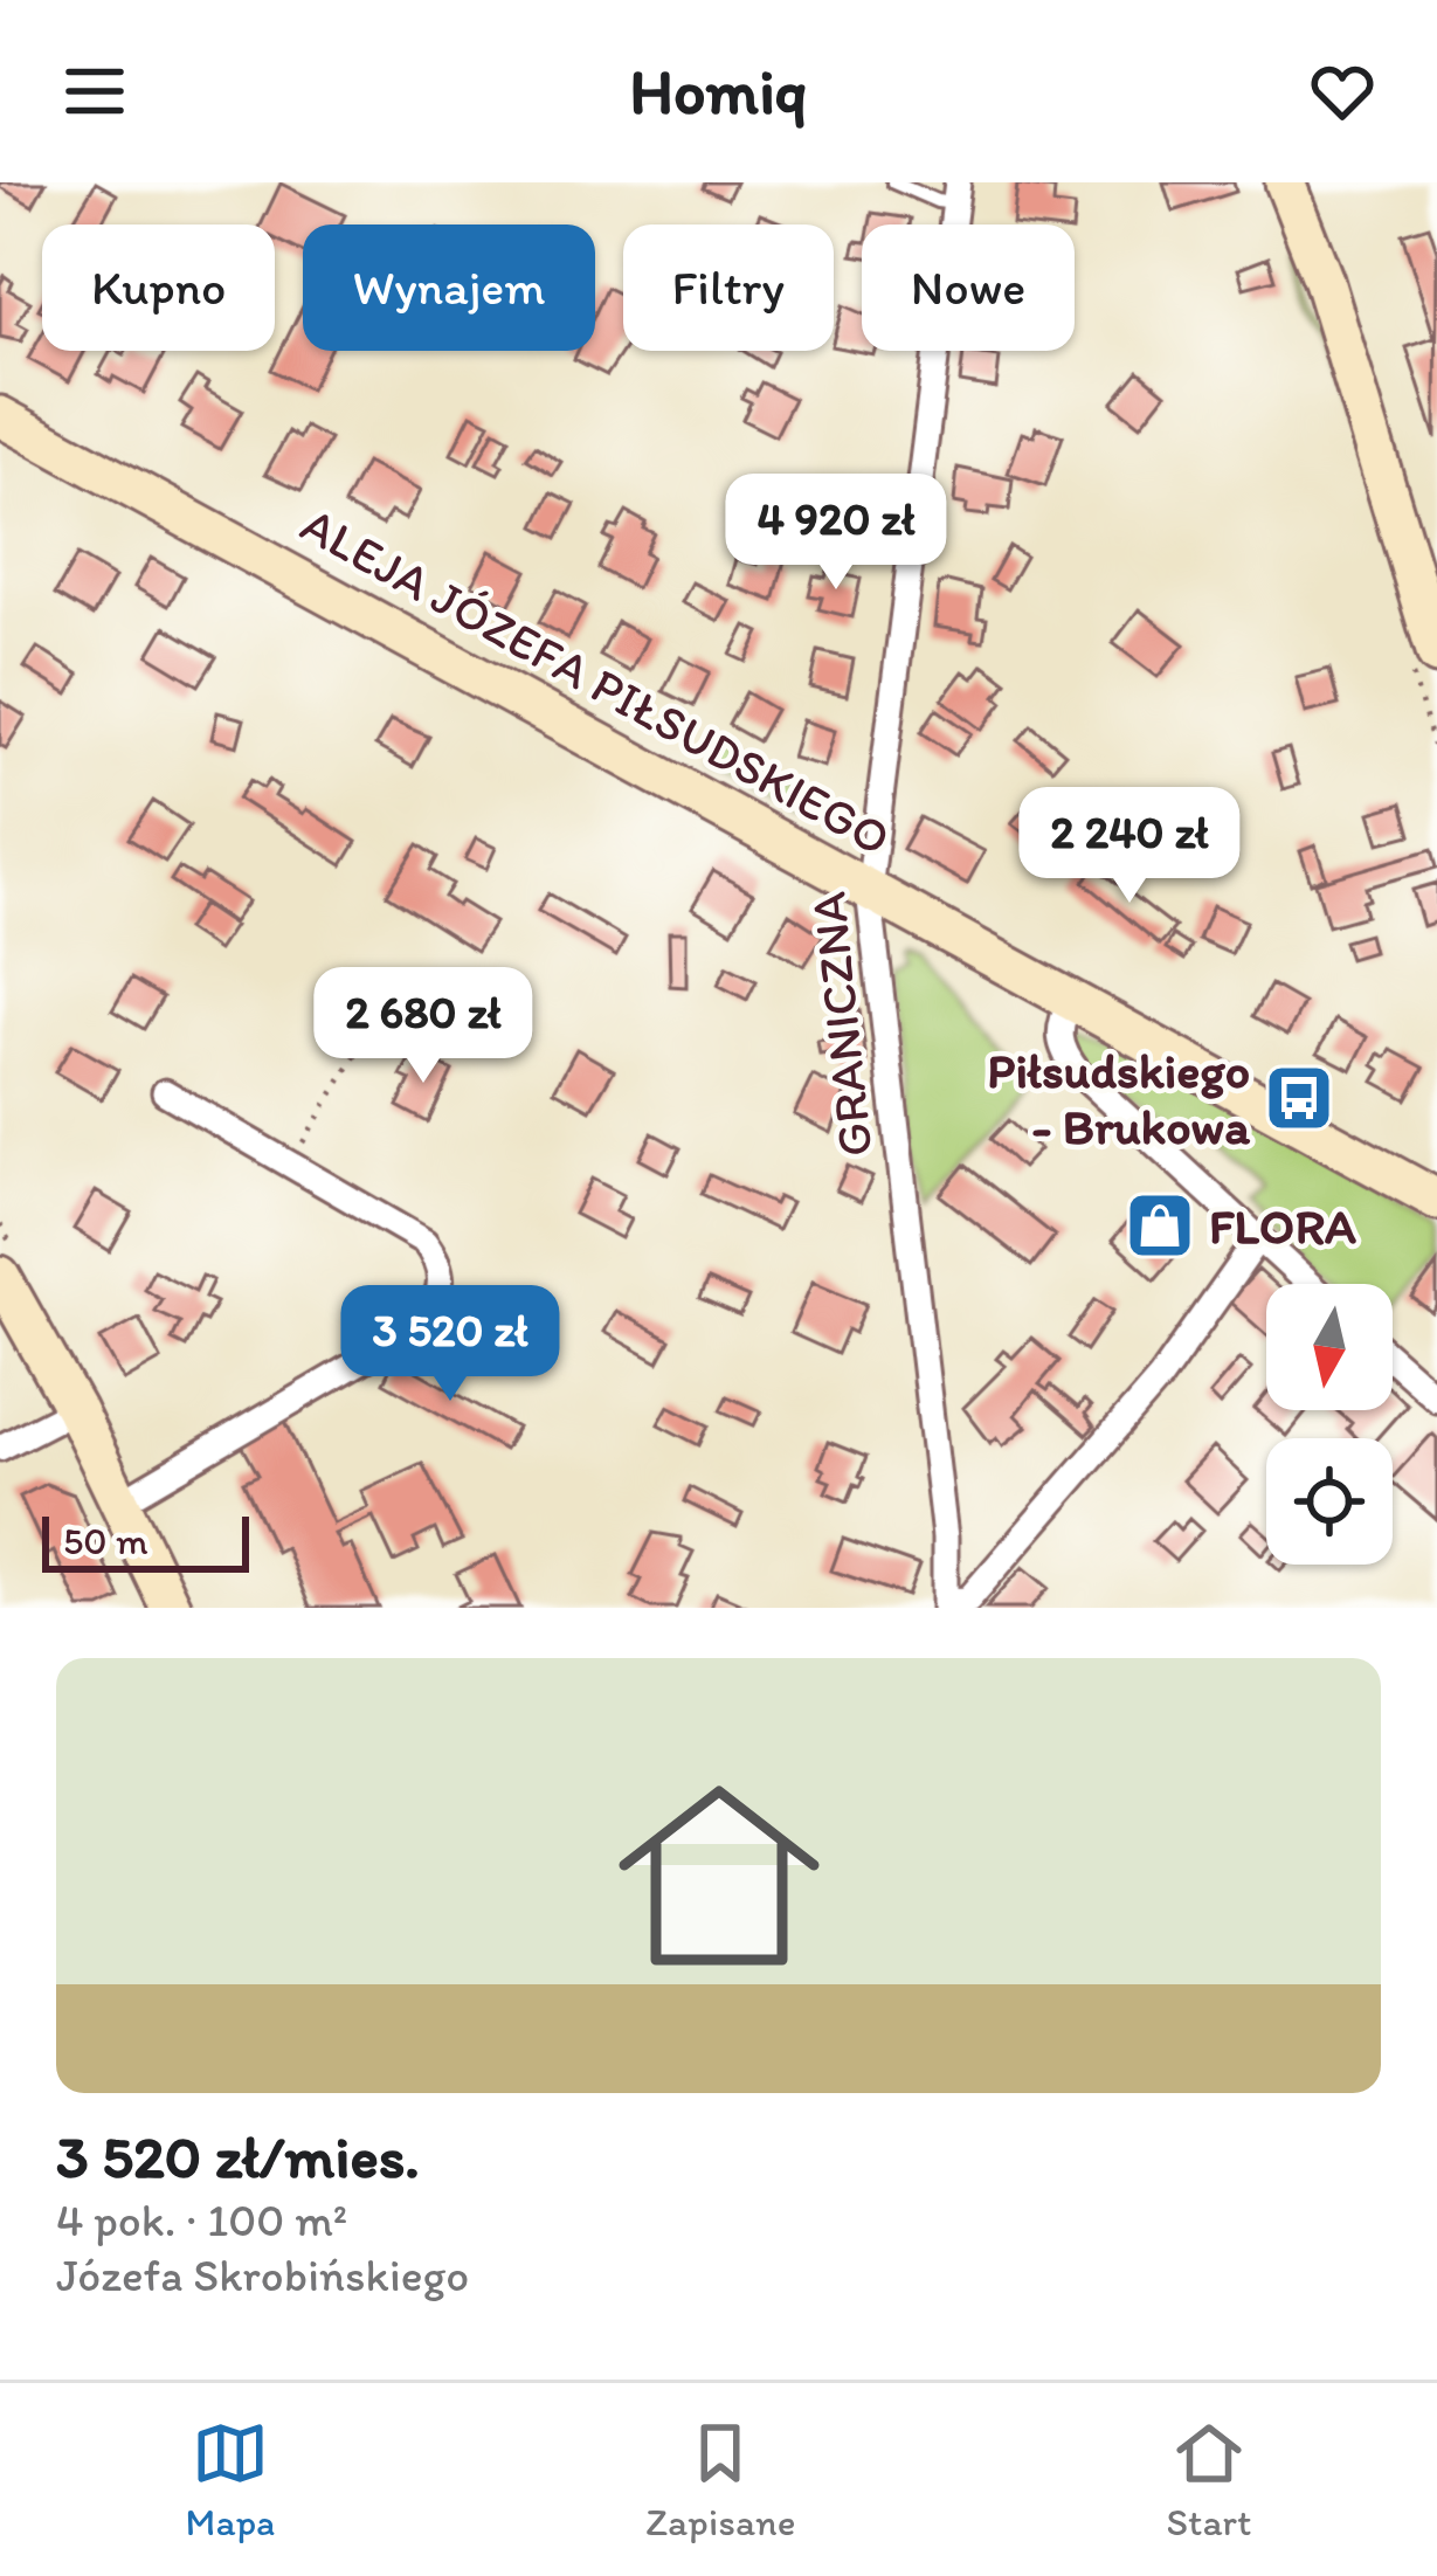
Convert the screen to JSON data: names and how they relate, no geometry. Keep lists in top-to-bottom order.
{
  "streets": {
    "main road": ["ALEJA JÓZEFA PIŁSUDSKIEGO"],
    "street": ["GRANICZNA"]
  },
  "crossings": [
    ["ALEJA JÓZEFA PIŁSUDSKIEGO", "GRANICZNA"]
  ],
  "places": {
    "bus stop": ["Piłsudskiego - Brukowa"],
    "shop": ["FLORA"]
  },
  "scale_bar": "50 m",
  "north": "bottom",
  "page": {
    "header": "Homiq",
    "chip": [
      "Kupno",
      "Wynajem",
      "Filtry",
      "Nowe"
    ],
    "price": [
      "4 920 zł",
      "2 240 zł",
      "2 680 zł",
      "3 520 zł"
    ],
    "scale": "50 m",
    "list": [
      {
        "name": "3 520 zł/mies.",
        "note": "4 pok. · 100 m² · Józefa Skrobińskiego"
      }
    ],
    "tabs": ["Mapa", "Zapisane", "Start"]
  }
}
